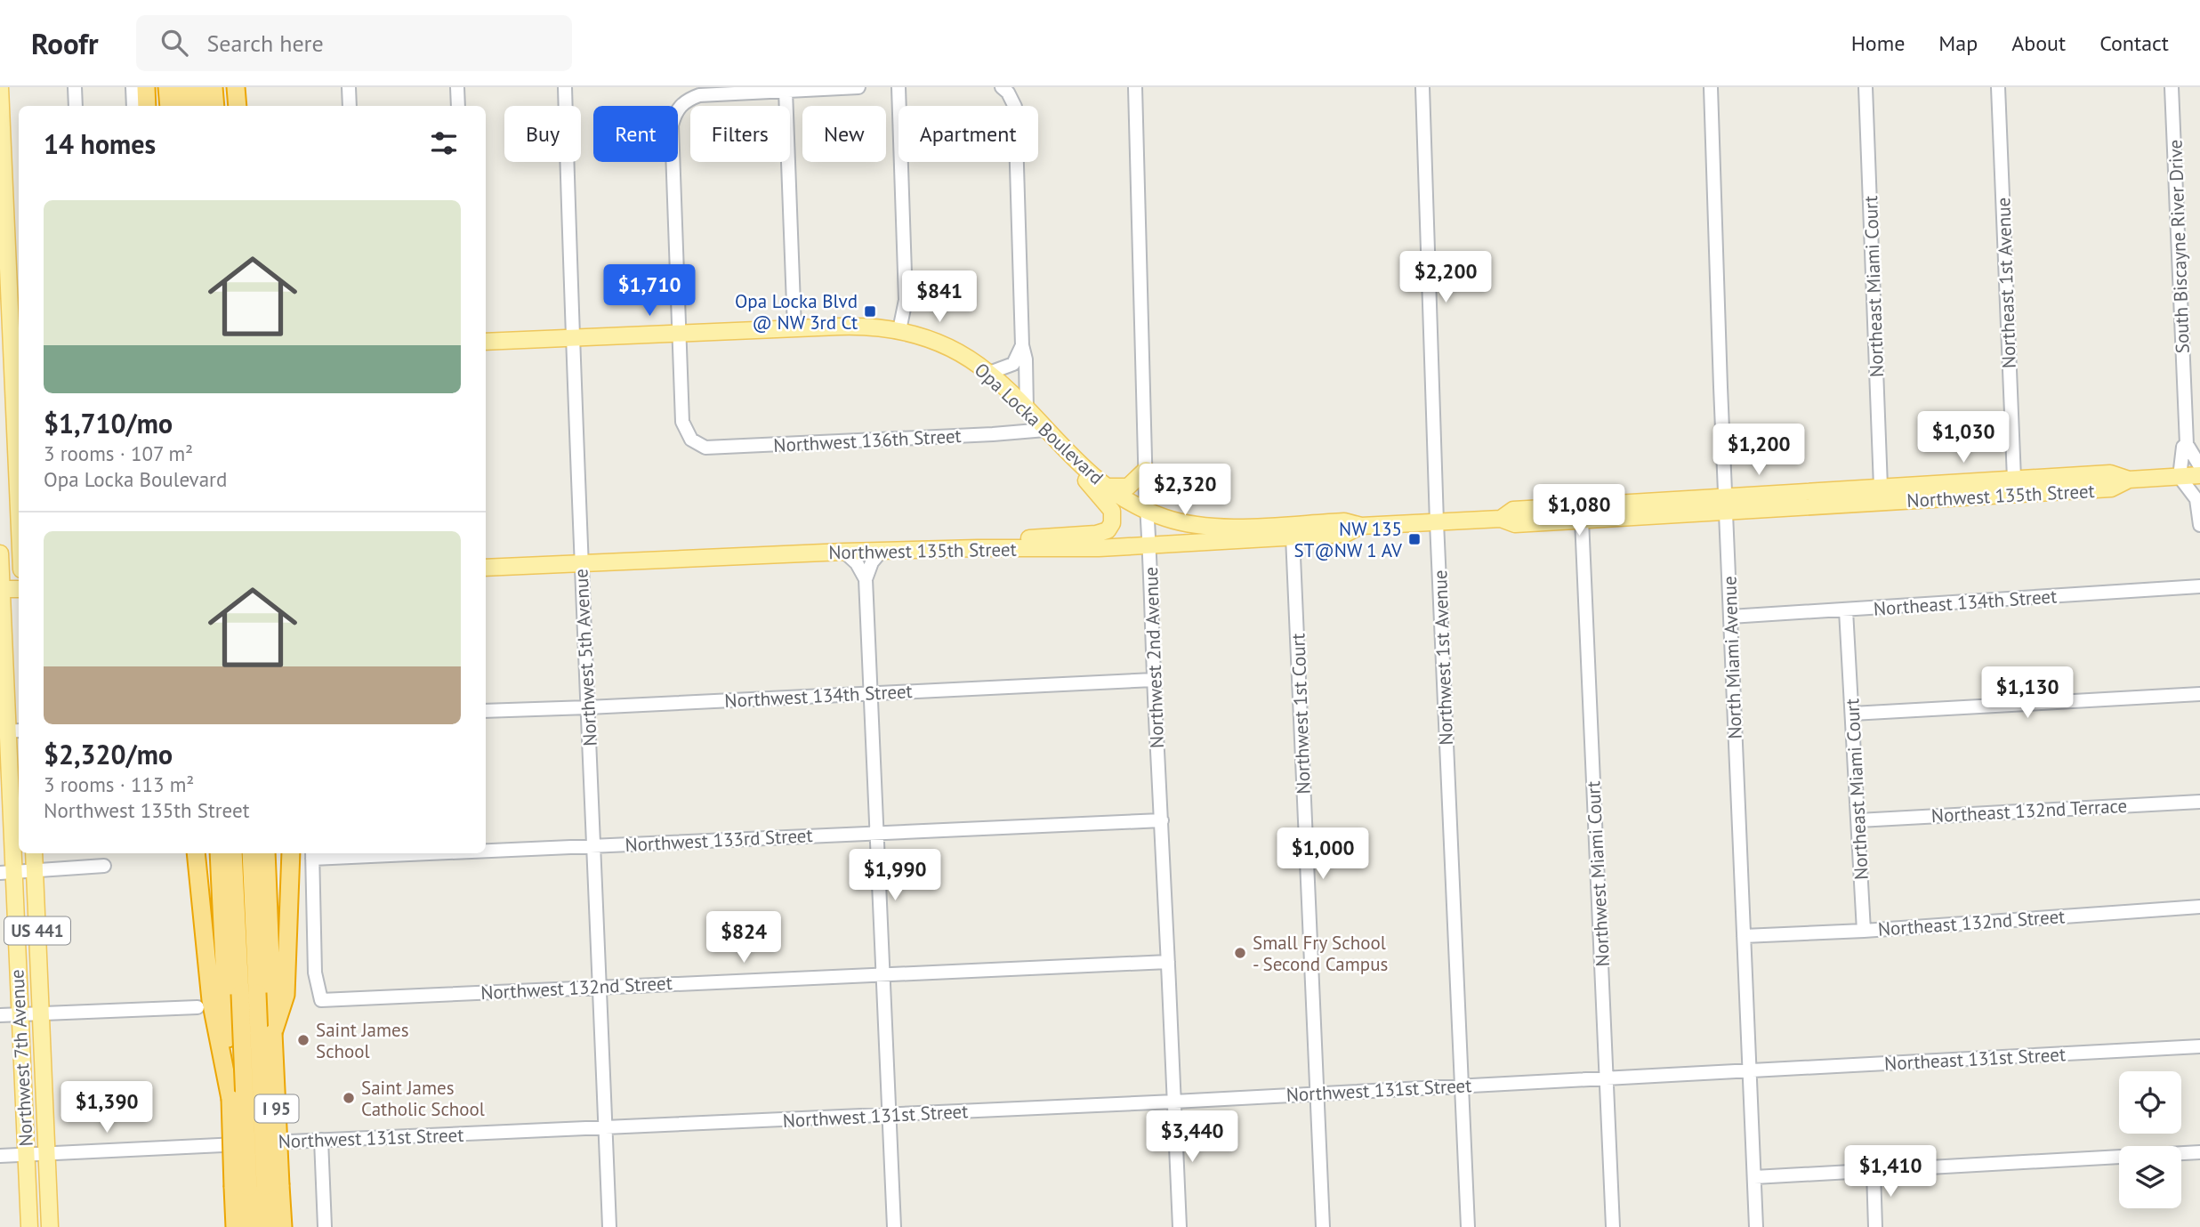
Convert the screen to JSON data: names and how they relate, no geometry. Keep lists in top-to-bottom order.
{
  "streets": {
    "highway": ["I 95"],
    "main road": [
      "Opa Locka Boulevard",
      "Northwest 135th Street",
      "US 441",
      "Northwest 7th Avenue"
    ],
    "street": [
      "South Biscayne River Drive",
      "Northeast 1st Avenue",
      "Northeast Miami Court",
      "Northwest 136th Street",
      "Northeast 134th Street",
      "Northwest 5th Avenue",
      "Northwest 2nd Avenue",
      "Northwest 1st Avenue",
      "North Miami Avenue",
      "Northwest 134th Street",
      "Northwest 1st Court",
      "Northeast 132nd Terrace",
      "Northwest 133rd Street",
      "Northwest Miami Court",
      "Northeast 132nd Street",
      "Northwest 132nd Street",
      "Northeast 131st Street",
      "Northwest 131st Street"
    ]
  },
  "crossings": [
    ["Northeast 1st Avenue", "Northwest 135th Street"],
    ["Northeast Miami Court", "Northwest 135th Street"],
    ["Northeast Miami Court", "Northeast 134th Street"],
    ["Northeast Miami Court", "Northeast 132nd Terrace"],
    ["Northeast Miami Court", "Northeast 132nd Street"],
    ["Opa Locka Boulevard", "Northwest 136th Street"],
    ["Opa Locka Boulevard", "Northwest 135th Street"],
    ["Opa Locka Boulevard", "Northwest 5th Avenue"],
    ["Opa Locka Boulevard", "Northwest 2nd Avenue"],
    ["Northwest 135th Street", "Northwest 5th Avenue"],
    ["Northwest 135th Street", "Northwest 2nd Avenue"],
    ["Northwest 135th Street", "Northwest 1st Avenue"],
    ["Northwest 135th Street", "North Miami Avenue"],
    ["Northwest 135th Street", "Northwest 1st Court"],
    ["Northwest 135th Street", "Northwest Miami Court"],
    ["Northeast 134th Street", "North Miami Avenue"],
    ["Northwest 5th Avenue", "Northwest 134th Street"],
    ["Northwest 5th Avenue", "Northwest 133rd Street"],
    ["Northwest 5th Avenue", "Northwest 132nd Street"],
    ["Northwest 5th Avenue", "Northwest 131st Street"],
    ["Northwest 2nd Avenue", "Northwest 134th Street"],
    ["Northwest 2nd Avenue", "Northwest 133rd Street"],
    ["Northwest 2nd Avenue", "Northwest 132nd Street"],
    ["Northwest 2nd Avenue", "Northwest 131st Street"],
    ["Northwest 1st Avenue", "Northwest 131st Street"],
    ["North Miami Avenue", "Northeast 132nd Street"],
    ["North Miami Avenue", "Northeast 131st Street"],
    ["North Miami Avenue", "Northwest 131st Street"],
    ["Northwest 1st Court", "Northwest 131st Street"],
    ["Northwest 133rd Street", "Northwest 132nd Street"],
    ["Northwest Miami Court", "Northwest 131st Street"],
    ["Northwest 7th Avenue", "Northwest 131st Street"],
    ["Northeast 131st Street", "Northwest 131st Street"]
  ],
  "places": {
    "transit": ["Opa Locka Blvd @ NW 3rd Ct", "NW 135 ST@NW 1 AV"],
    "other": ["Small Fry School - Second Campus", "Saint James School", "Saint James Catholic School"]
  },
  "page": {
    "header": "Roofr",
    "search": "Search here",
    "nav": [
      "Home",
      "Map",
      "About",
      "Contact"
    ],
    "chip": [
      "Buy",
      "Rent",
      "Filters",
      "New",
      "Apartment"
    ],
    "heading": "14 homes",
    "list": [
      {
        "name": "$1,710/mo",
        "note": "3 rooms · 107 m² · Opa Locka Boulevard"
      },
      {
        "name": "$2,320/mo",
        "note": "3 rooms · 113 m² · Northwest 135th Street"
      }
    ],
    "price": [
      "$2,200",
      "$1,710",
      "$841",
      "$1,030",
      "$1,200",
      "$2,320",
      "$1,080",
      "$1,130",
      "$1,000",
      "$1,990",
      "$824",
      "$1,390",
      "$3,440",
      "$1,410"
    ]
  }
}
